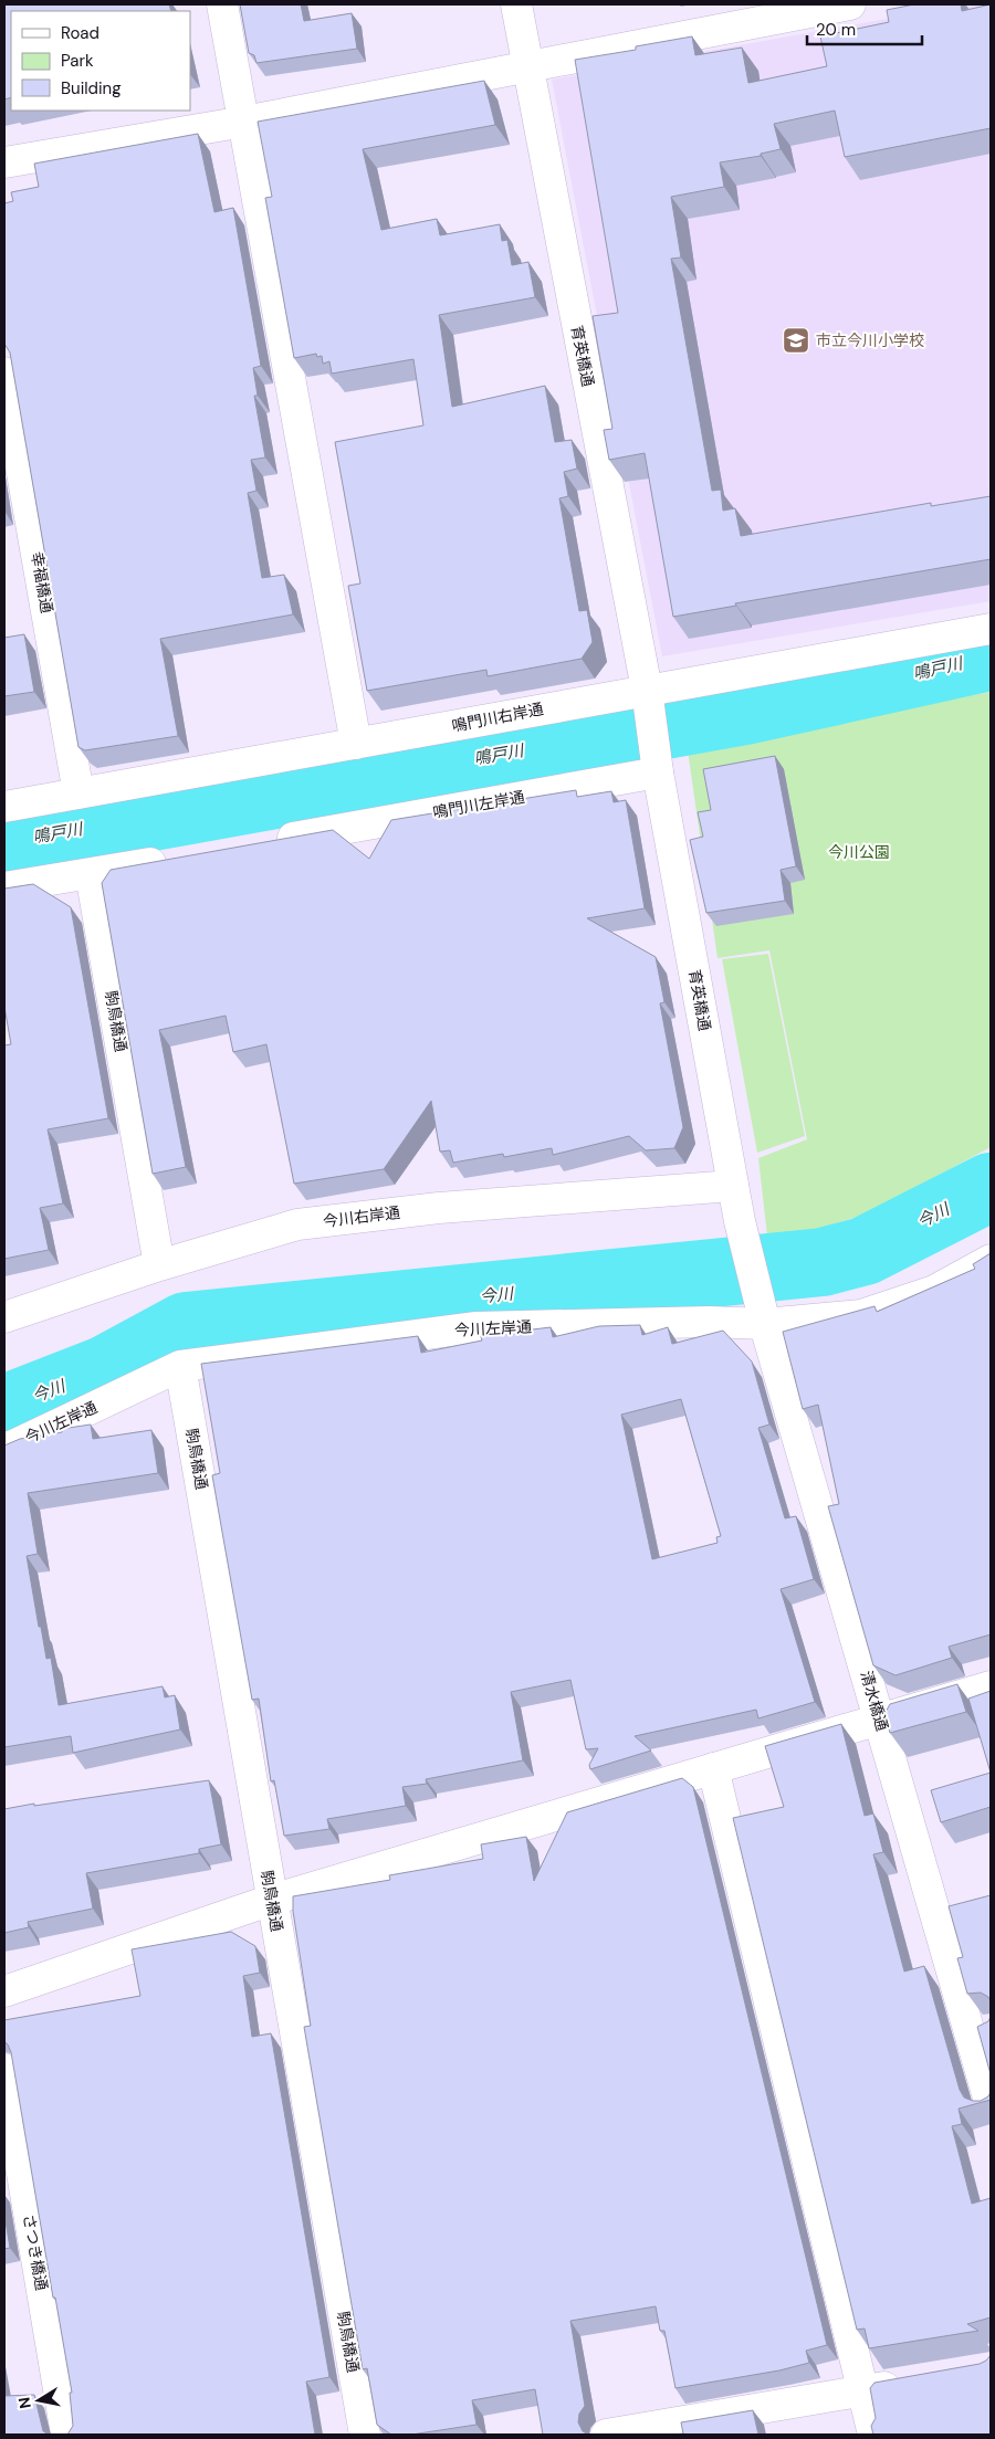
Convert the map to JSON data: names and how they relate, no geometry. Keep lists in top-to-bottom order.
{
  "streets": {
    "street": [
      "育英橋通",
      "幸福橋通",
      "鳴門川右岸通",
      "鳴門川左岸通",
      "駒鳥橋通",
      "今川右岸通",
      "今川左岸通",
      "清水橋通",
      "さつき橋通"
    ]
  },
  "crossings": [
    ["育英橋通", "鳴門川右岸通"],
    ["育英橋通", "鳴門川左岸通"],
    ["育英橋通", "今川右岸通"],
    ["育英橋通", "清水橋通"],
    ["幸福橋通", "鳴門川右岸通"],
    ["駒鳥橋通", "今川右岸通"],
    ["駒鳥橋通", "今川左岸通"],
    ["今川左岸通", "清水橋通"]
  ],
  "water": ["鳴戸川", "今川"],
  "parks": ["今川公園"],
  "places": {
    "school or university": ["市立今川小学校"]
  },
  "legend": ["Road", "Park", "Building"],
  "scale_bar": "20 m",
  "north": "left"
}
